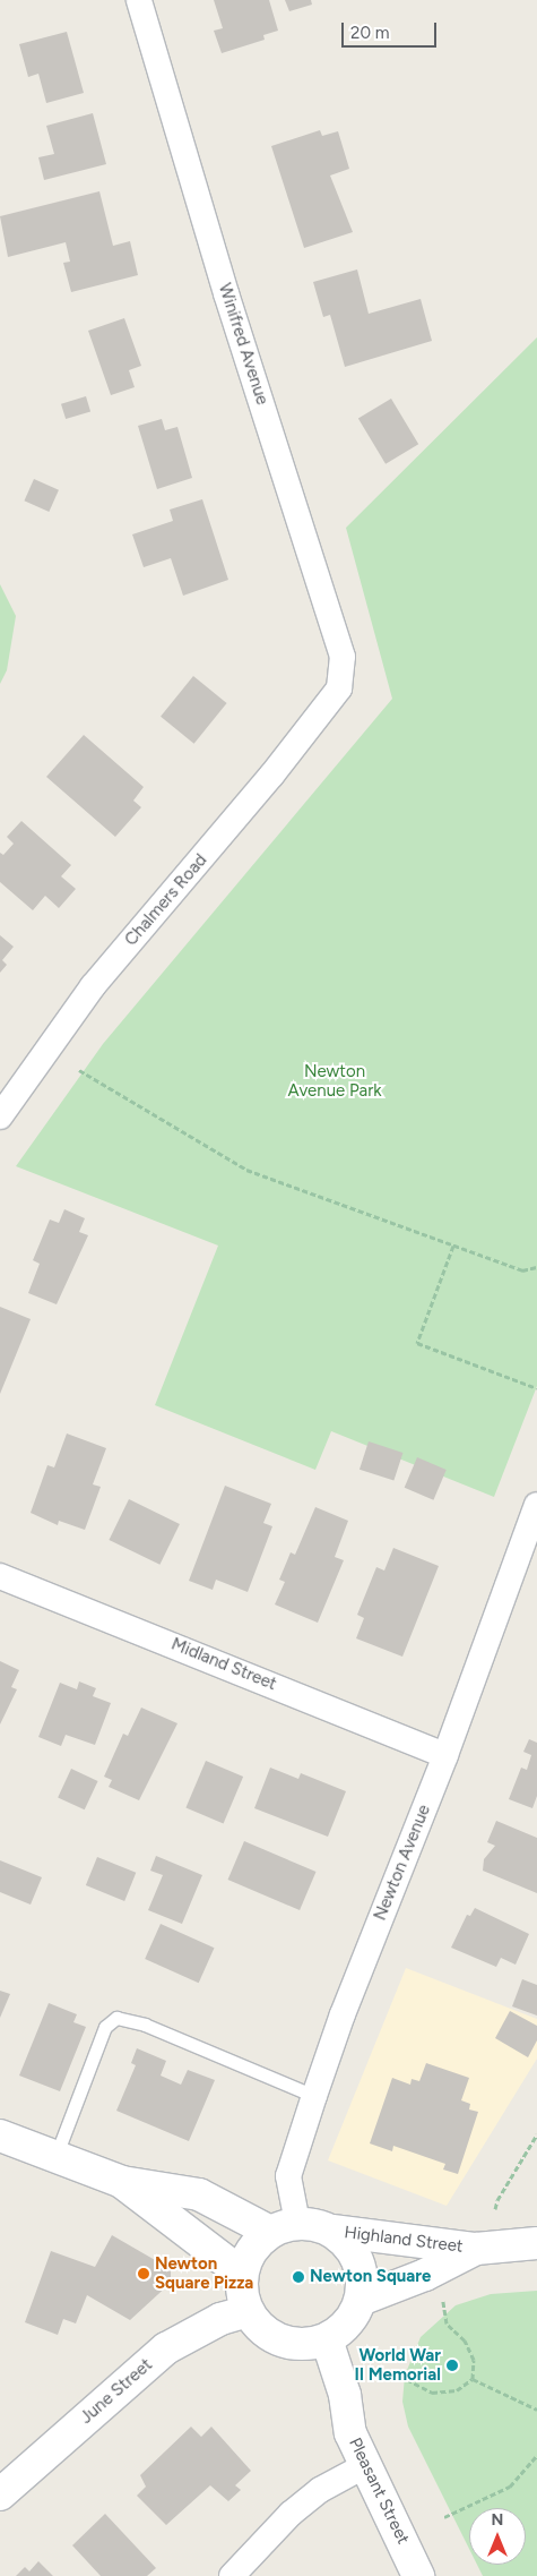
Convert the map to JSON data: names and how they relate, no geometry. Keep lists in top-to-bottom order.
{
  "streets": {
    "main road": ["Highland Street", "June Street", "Pleasant Street"],
    "street": [
      "Winifred Avenue",
      "Chalmers Road",
      "Midland Street",
      "Newton Avenue"
    ]
  },
  "crossings": [
    ["Winifred Avenue", "Chalmers Road"],
    ["Midland Street", "Newton Avenue"],
    ["Newton Avenue", "Highland Street"],
    ["Newton Avenue", "June Street"],
    ["Newton Avenue", "Pleasant Street"],
    ["Highland Street", "June Street"],
    ["Highland Street", "Pleasant Street"],
    ["June Street", "Pleasant Street"]
  ],
  "parks": ["Newton Avenue Park"],
  "places": ["Newton Square Pizza", "Newton Square", "World War II Memorial"],
  "scale_bar": "20 m",
  "north": "top"
}
